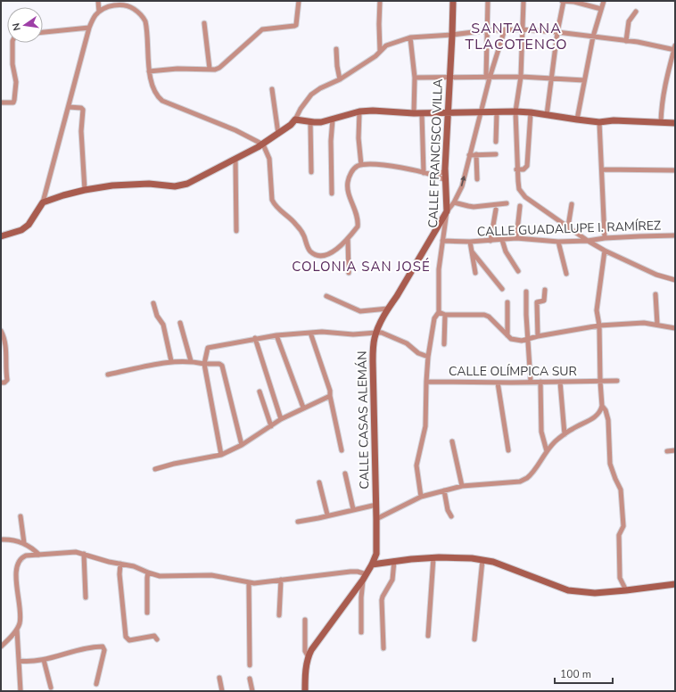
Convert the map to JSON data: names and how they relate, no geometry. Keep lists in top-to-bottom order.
{
  "streets": {
    "street": [
      "CALLE FRANCISCO VILLA",
      "CALLE GUADALUPE I. RAMÍREZ",
      "CALLE OLÍMPICA SUR",
      "CALLE CASAS ALEMÁN"
    ]
  },
  "crossings": [
    ["CALLE FRANCISCO VILLA", "CALLE GUADALUPE I. RAMÍREZ"],
    ["CALLE FRANCISCO VILLA", "CALLE OLÍMPICA SUR"],
    ["CALLE FRANCISCO VILLA", "CALLE CASAS ALEMÁN"]
  ],
  "districts": ["SANTA ANA TLACOTENCO", "COLONIA SAN JOSÉ"],
  "scale_bar": "100 m",
  "north": "left"
}
